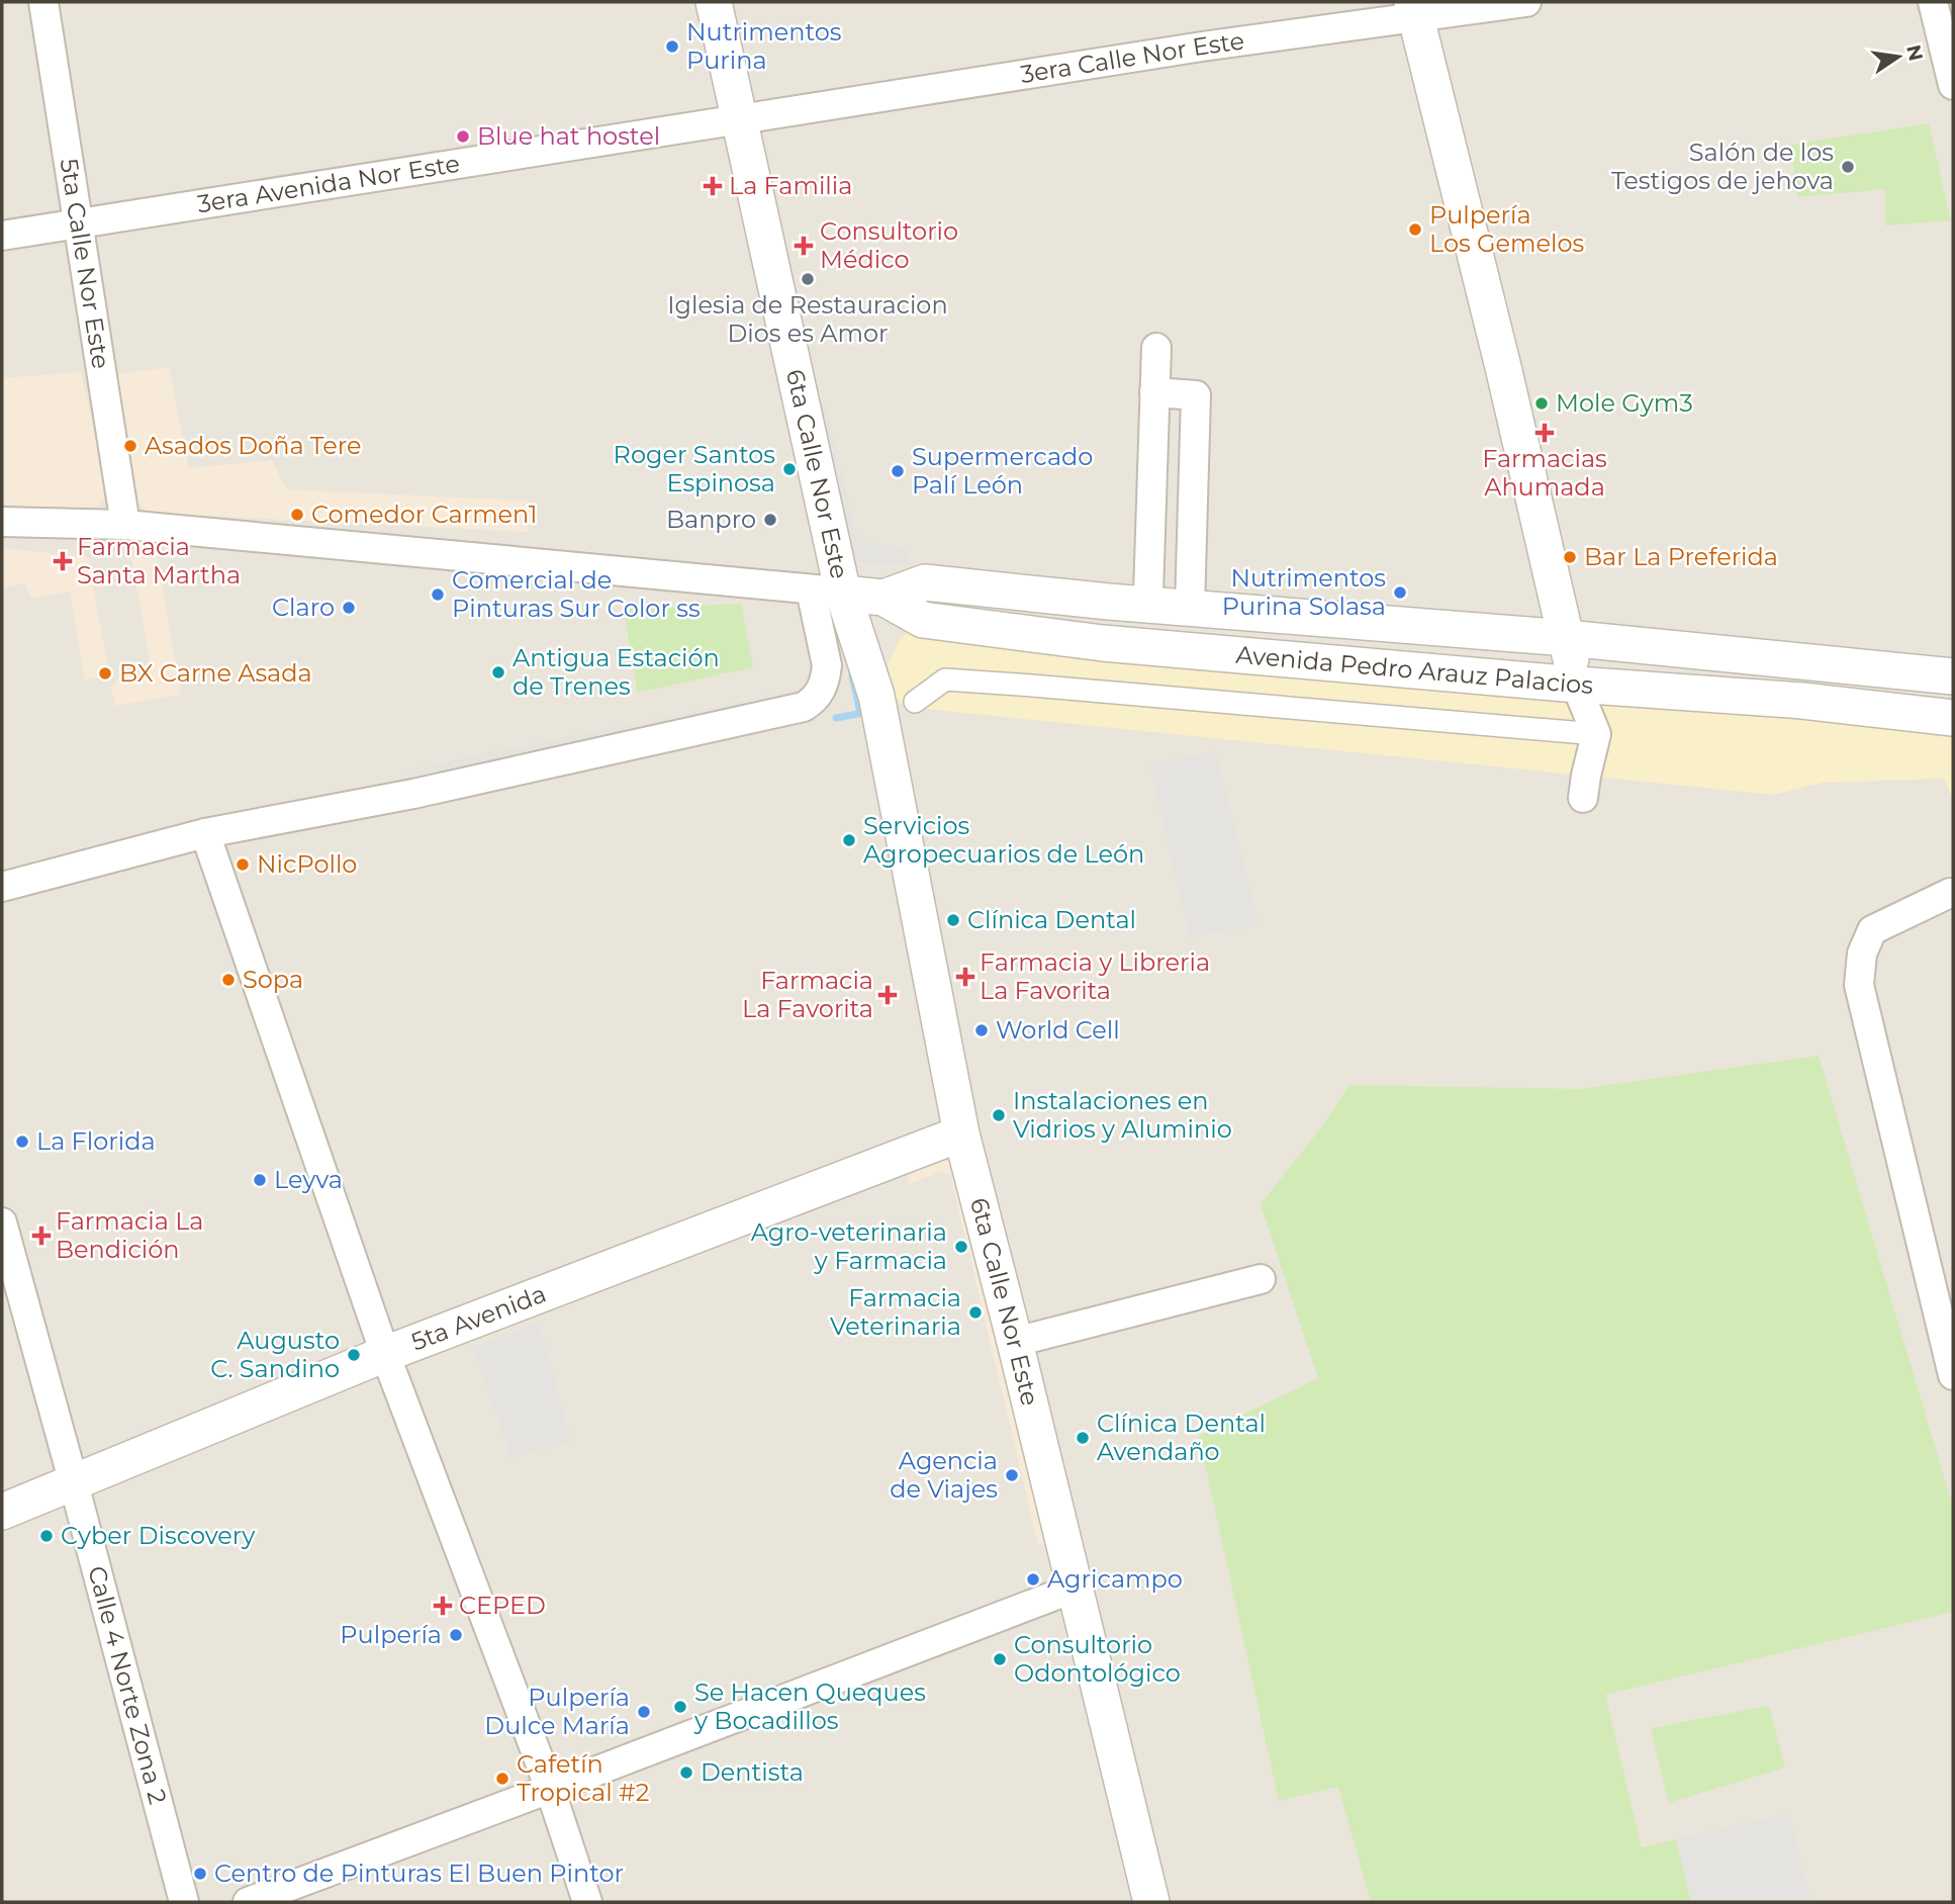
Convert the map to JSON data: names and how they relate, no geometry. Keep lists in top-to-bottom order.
{
  "streets": {
    "street": [
      "3era Calle Nor Este",
      "3era Avenida Nor Este",
      "5ta Calle Nor Este",
      "6ta Calle Nor Este",
      "Avenida Pedro Arauz Palacios",
      "5ta Avenida",
      "Calle 4 Norte Zona 2"
    ]
  },
  "crossings": [
    ["3era Calle Nor Este", "3era Avenida Nor Este"],
    ["3era Calle Nor Este", "6ta Calle Nor Este"],
    ["3era Avenida Nor Este", "5ta Calle Nor Este"],
    ["3era Avenida Nor Este", "6ta Calle Nor Este"],
    ["6ta Calle Nor Este", "Avenida Pedro Arauz Palacios"],
    ["6ta Calle Nor Este", "5ta Avenida"],
    ["5ta Avenida", "Calle 4 Norte Zona 2"]
  ],
  "places": {
    "other": [
      "Nutrimentos Purina",
      "Blue hat hostel",
      "Salón de los Testigos de jehova",
      "Pulpería Los Gemelos",
      "Iglesia de Restauracion Dios es Amor",
      "Mole Gym3",
      "Asados Doña Tere",
      "Roger Santos Espinosa",
      "Supermercado Palí León",
      "Comedor Carmen1",
      "Banpro",
      "Bar La Preferida",
      "Nutrimentos Purina Solasa",
      "Comercial de Pinturas Sur Color ss",
      "Claro",
      "Antigua Estación de Trenes",
      "BX Carne Asada",
      "Servicios Agropecuarios de León",
      "NicPollo",
      "Clínica Dental",
      "Sopa",
      "World Cell",
      "Instalaciones en Vidrios y Aluminio",
      "La Florida",
      "Leyva",
      "Agro-veterinaria y Farmacia",
      "Farmacia Veterinaria",
      "Augusto C. Sandino",
      "Clínica Dental Avendaño",
      "Agencia de Viajes",
      "Cyber Discovery",
      "Agricampo",
      "Pulpería",
      "Consultorio Odontológico",
      "Se Hacen Queques y Bocadillos",
      "Pulpería Dulce María",
      "Dentista",
      "Cafetín Tropical #2",
      "Centro de Pinturas El Buen Pintor"
    ],
    "health": [
      "La Familia",
      "Consultorio Médico",
      "Farmacias Ahumada",
      "Farmacia Santa Martha",
      "Farmacia y Libreria La Favorita",
      "Farmacia La Favorita",
      "Farmacia La Bendición",
      "CEPED"
    ]
  },
  "north": "right"
}
